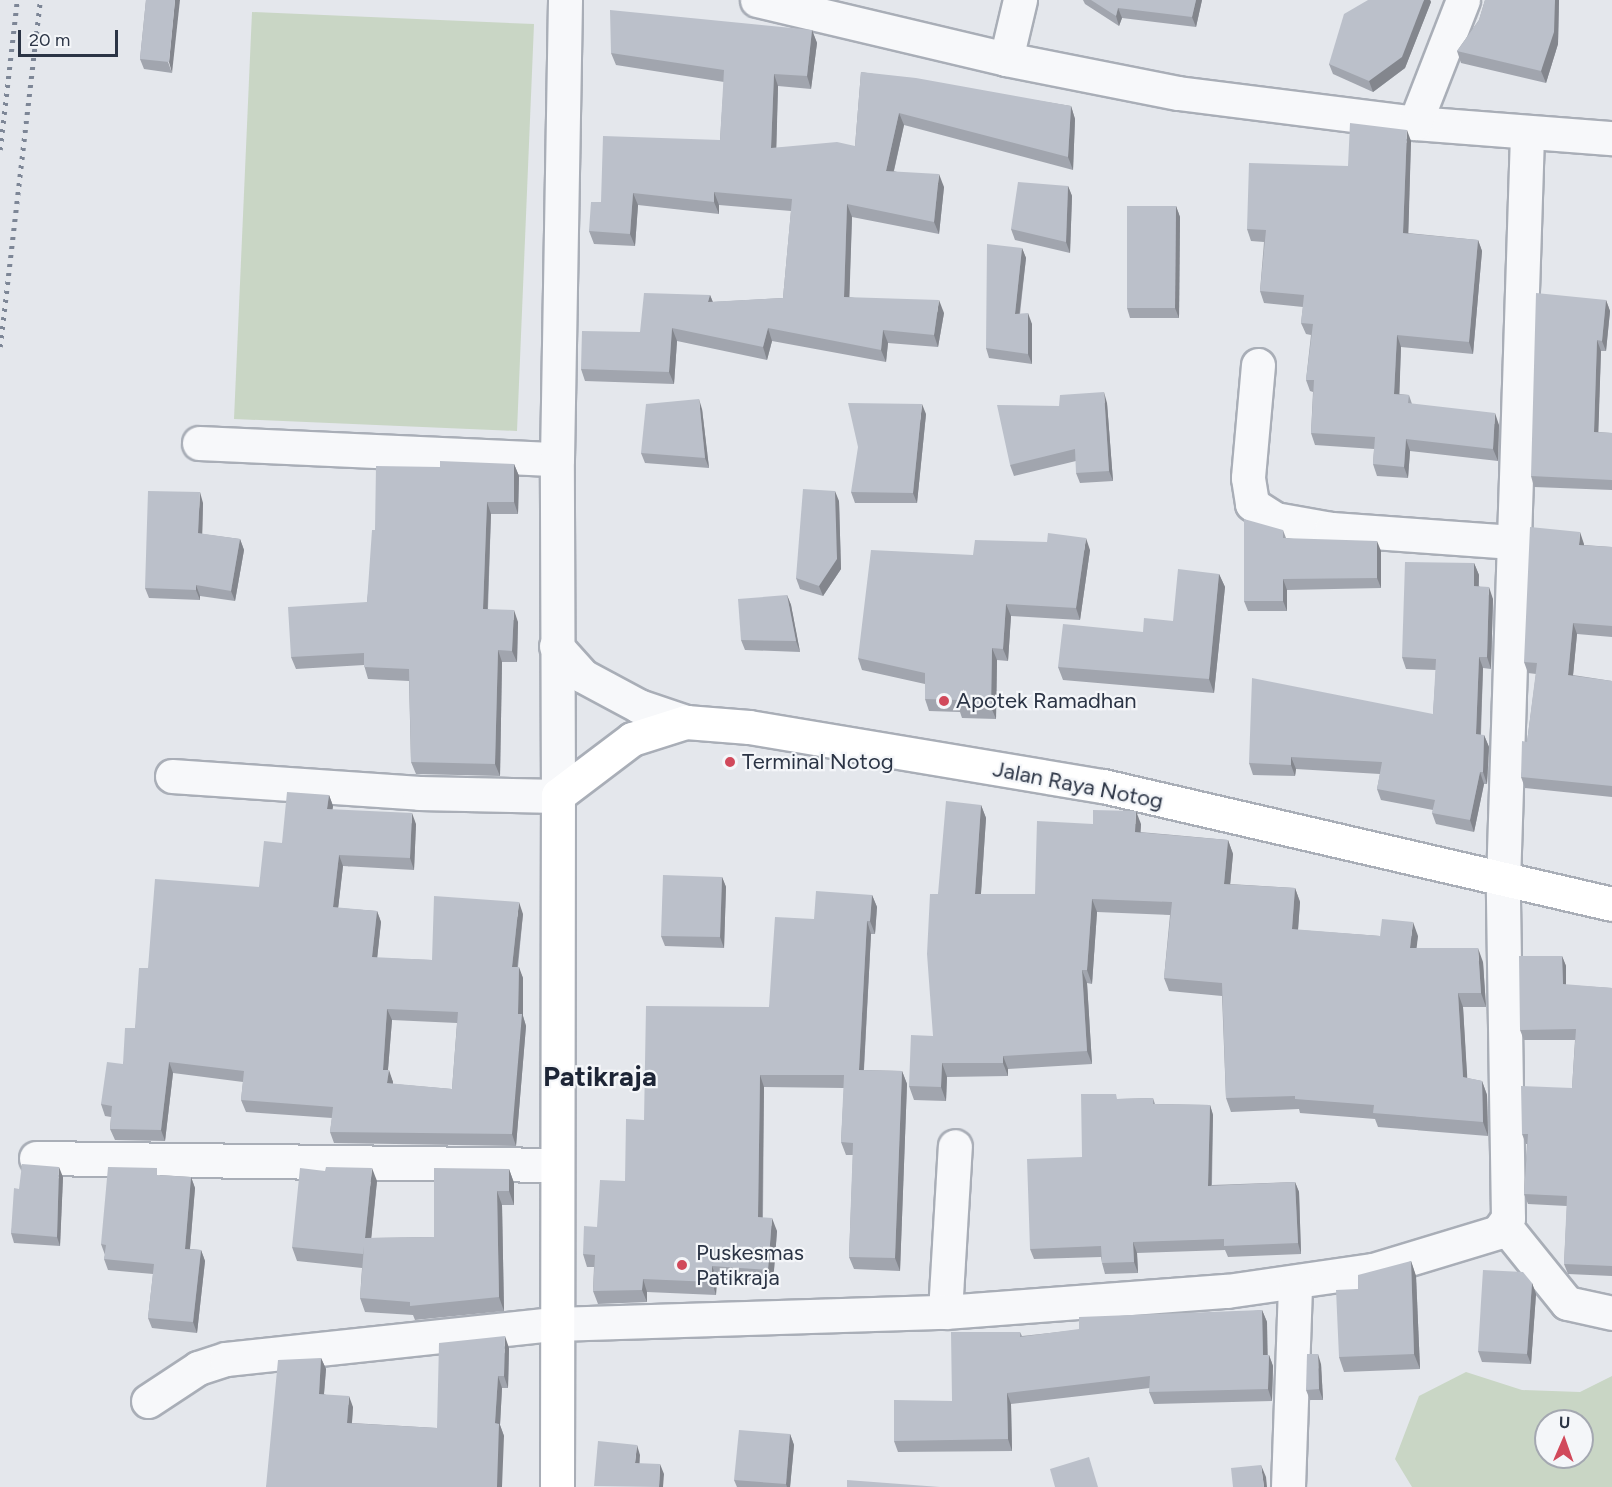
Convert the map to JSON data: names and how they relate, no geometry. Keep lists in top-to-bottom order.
{
  "streets": {
    "highway": ["Jalan Raya Notog"]
  },
  "districts": ["Patikraja"],
  "places": ["Apotek Ramadhan", "Terminal Notog", "Puskesmas Patikraja"],
  "scale_bar": "20 m",
  "north": "top"
}
